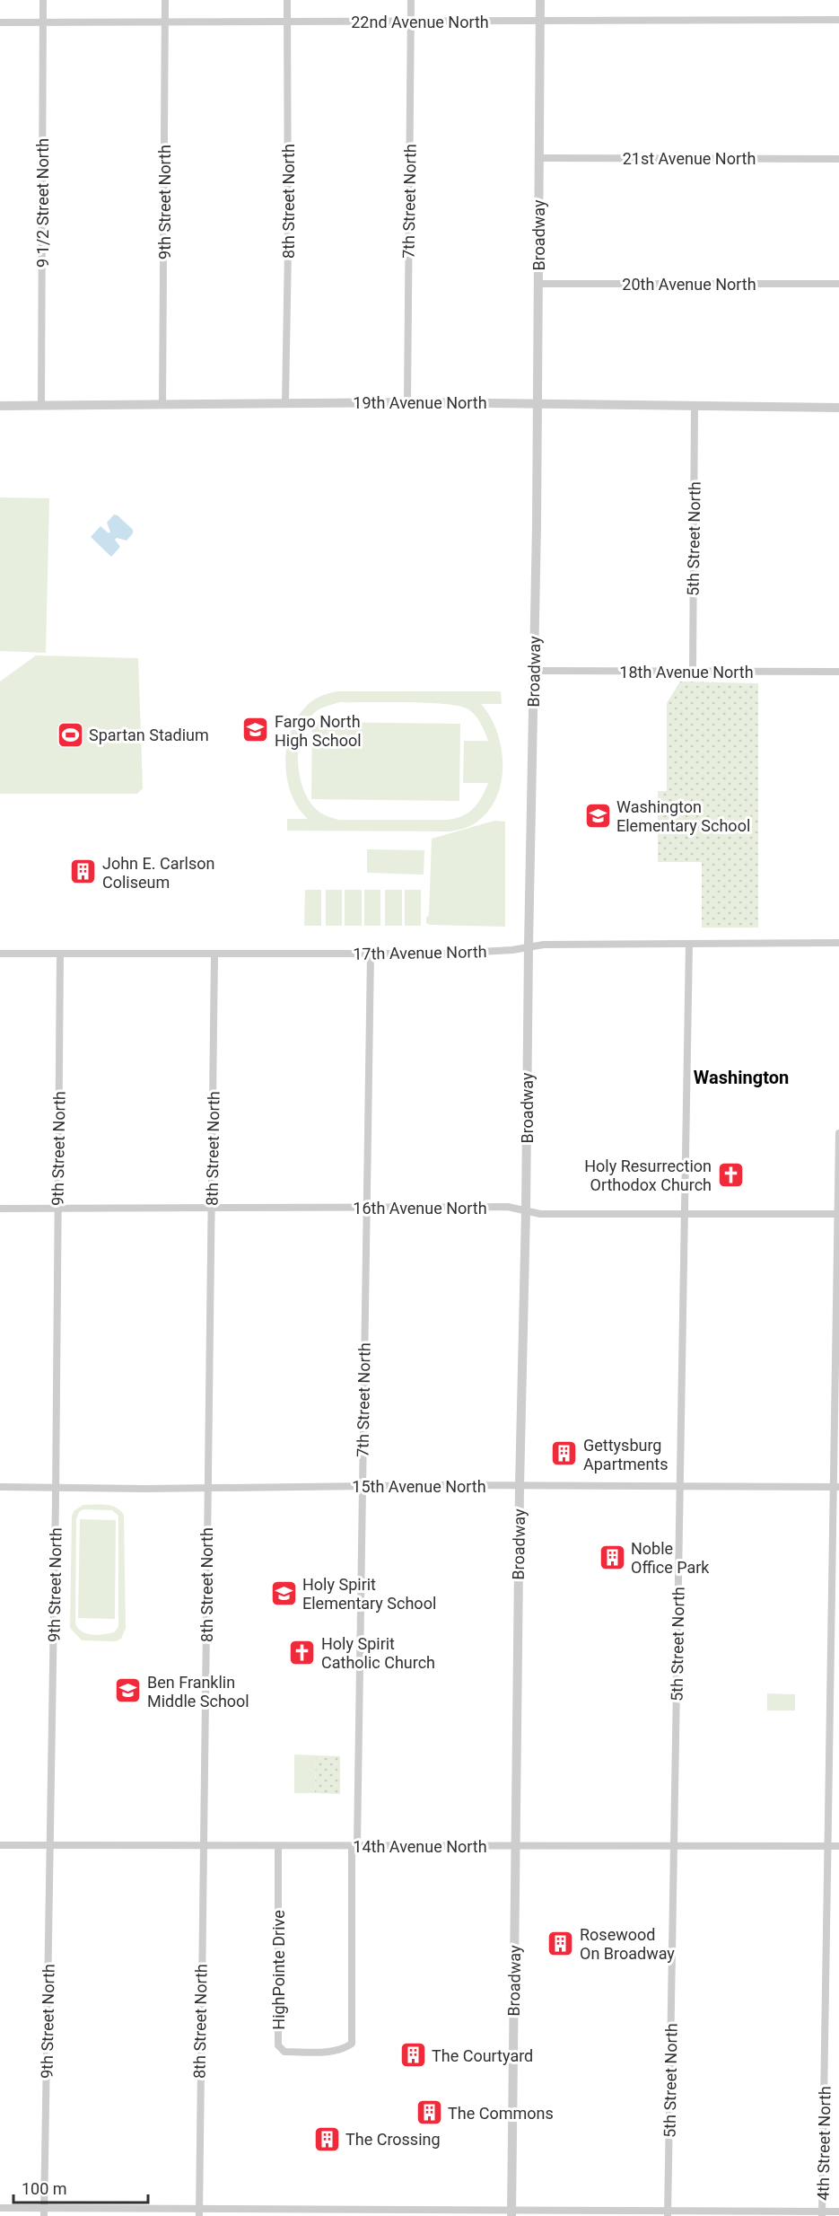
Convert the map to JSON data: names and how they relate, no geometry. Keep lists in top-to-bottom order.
{
  "streets": {
    "street": [
      "22nd Avenue North",
      "21st Avenue North",
      "8th Street North",
      "7th Street North",
      "9th Street North",
      "9 1/2 Street North",
      "Broadway",
      "20th Avenue North",
      "19th Avenue North",
      "5th Street North",
      "18th Avenue North",
      "17th Avenue North",
      "16th Avenue North",
      "15th Avenue North",
      "14th Avenue North",
      "HighPointe Drive",
      "4th Street North"
    ]
  },
  "crossings": [
    ["22nd Avenue North", "8th Street North"],
    ["22nd Avenue North", "7th Street North"],
    ["22nd Avenue North", "9th Street North"],
    ["22nd Avenue North", "9 1/2 Street North"],
    ["22nd Avenue North", "Broadway"],
    ["21st Avenue North", "Broadway"],
    ["8th Street North", "19th Avenue North"],
    ["8th Street North", "17th Avenue North"],
    ["8th Street North", "16th Avenue North"],
    ["8th Street North", "15th Avenue North"],
    ["8th Street North", "14th Avenue North"],
    ["7th Street North", "19th Avenue North"],
    ["7th Street North", "17th Avenue North"],
    ["7th Street North", "16th Avenue North"],
    ["7th Street North", "15th Avenue North"],
    ["7th Street North", "14th Avenue North"],
    ["7th Street North", "HighPointe Drive"],
    ["9th Street North", "19th Avenue North"],
    ["9th Street North", "17th Avenue North"],
    ["9th Street North", "16th Avenue North"],
    ["9th Street North", "15th Avenue North"],
    ["9th Street North", "14th Avenue North"],
    ["9 1/2 Street North", "19th Avenue North"],
    ["Broadway", "20th Avenue North"],
    ["Broadway", "19th Avenue North"],
    ["Broadway", "18th Avenue North"],
    ["Broadway", "17th Avenue North"],
    ["Broadway", "16th Avenue North"],
    ["Broadway", "15th Avenue North"],
    ["Broadway", "14th Avenue North"],
    ["19th Avenue North", "5th Street North"],
    ["5th Street North", "18th Avenue North"],
    ["5th Street North", "17th Avenue North"],
    ["5th Street North", "16th Avenue North"],
    ["5th Street North", "15th Avenue North"],
    ["5th Street North", "14th Avenue North"],
    ["16th Avenue North", "4th Street North"],
    ["15th Avenue North", "4th Street North"],
    ["14th Avenue North", "HighPointe Drive"],
    ["14th Avenue North", "4th Street North"]
  ],
  "districts": ["Washington"],
  "places": {
    "school or university": [
      "Fargo North High School",
      "Washington Elementary School",
      "Holy Spirit Elementary School",
      "Ben Franklin Middle School"
    ],
    "sports": ["Spartan Stadium"],
    "building": [
      "John E. Carlson Coliseum",
      "Gettysburg Apartments",
      "Noble Office Park",
      "Rosewood On Broadway",
      "The Courtyard",
      "The Commons",
      "The Crossing"
    ],
    "church": ["Holy Resurrection Orthodox Church", "Holy Spirit Catholic Church"]
  },
  "scale_bar": "100 m"
}
